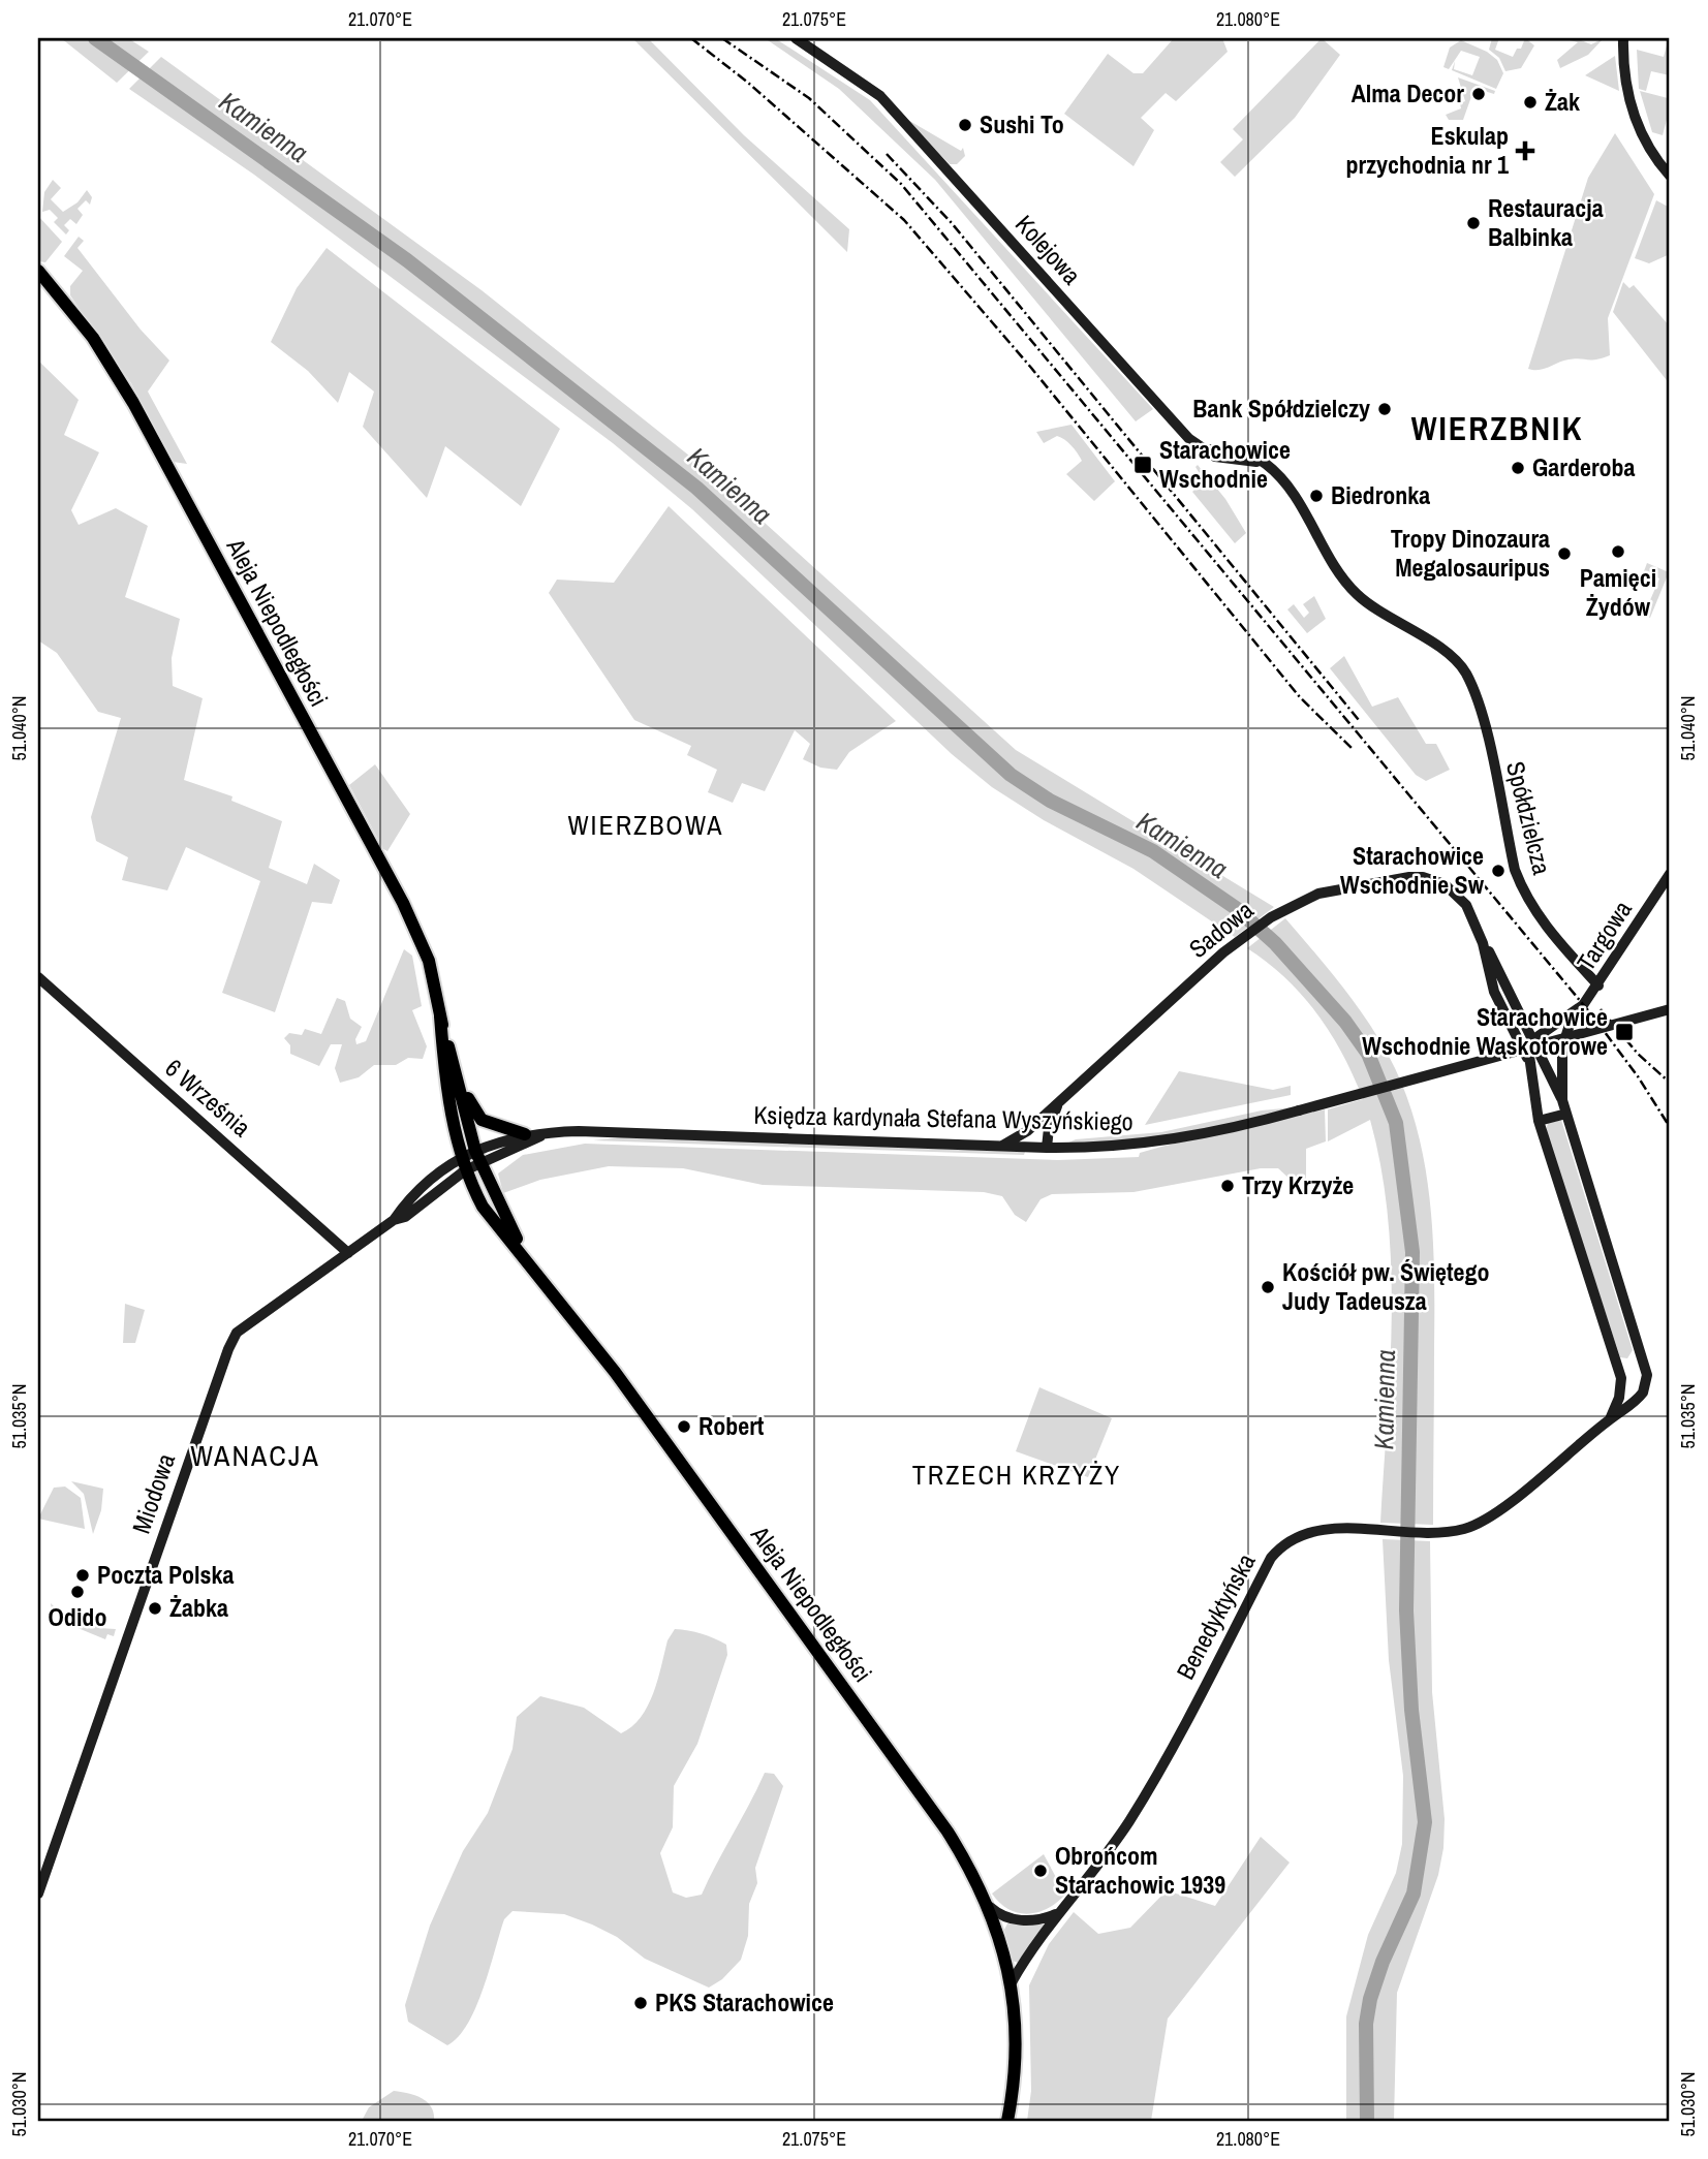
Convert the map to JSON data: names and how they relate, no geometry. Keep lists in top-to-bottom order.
{
  "streets": {
    "main road": ["Aleja Niepodległości"],
    "street": [
      "Kolejowa",
      "Spółdzielcza",
      "Sadowa",
      "Targowa",
      "6 Września",
      "Księdza kardynała Stefana Wyszyńskiego",
      "Miodowa",
      "Benedyktyńska"
    ]
  },
  "crossings": [
    ["Kolejowa", "Spółdzielcza"],
    ["Aleja Niepodległości", "Księdza kardynała Stefana Wyszyńskiego"],
    ["Aleja Niepodległości", "Miodowa"],
    ["Aleja Niepodległości", "Benedyktyńska"],
    ["Spółdzielcza", "Targowa"],
    ["Sadowa", "Księdza kardynała Stefana Wyszyńskiego"],
    ["6 Września", "Miodowa"],
    ["Księdza kardynała Stefana Wyszyńskiego", "Miodowa"]
  ],
  "districts": [
    "WIERZBNIK",
    "WIERZBOWA",
    "WANACJA",
    "TRZECH KRZYŻY"
  ],
  "water": ["Kamienna"],
  "places": {
    "other": [
      "Alma Decor",
      "Żak",
      "Sushi To",
      "Restauracja Balbinka",
      "Bank Spółdzielczy",
      "Garderoba",
      "Biedronka",
      "Pamięci Żydów",
      "Tropy Dinozaura Megalosauripus",
      "Starachowice Wschodnie Sw",
      "Trzy Krzyże",
      "Kościół pw. Świętego Judy Tadeusza",
      "Robert",
      "Poczta Polska",
      "Odido",
      "Żabka",
      "Obrońcom Starachowic 1939",
      "PKS Starachowice"
    ],
    "health": ["Eskulap przychodnia nr 1"],
    "transit": ["Starachowice Wschodnie", "Starachowice Wschodnie Wąskotorowe"]
  },
  "coordinates": [
    "21.070°E",
    "21.075°E",
    "21.080°E",
    "51.040°N",
    "51.035°N",
    "51.030°N"
  ]
}
